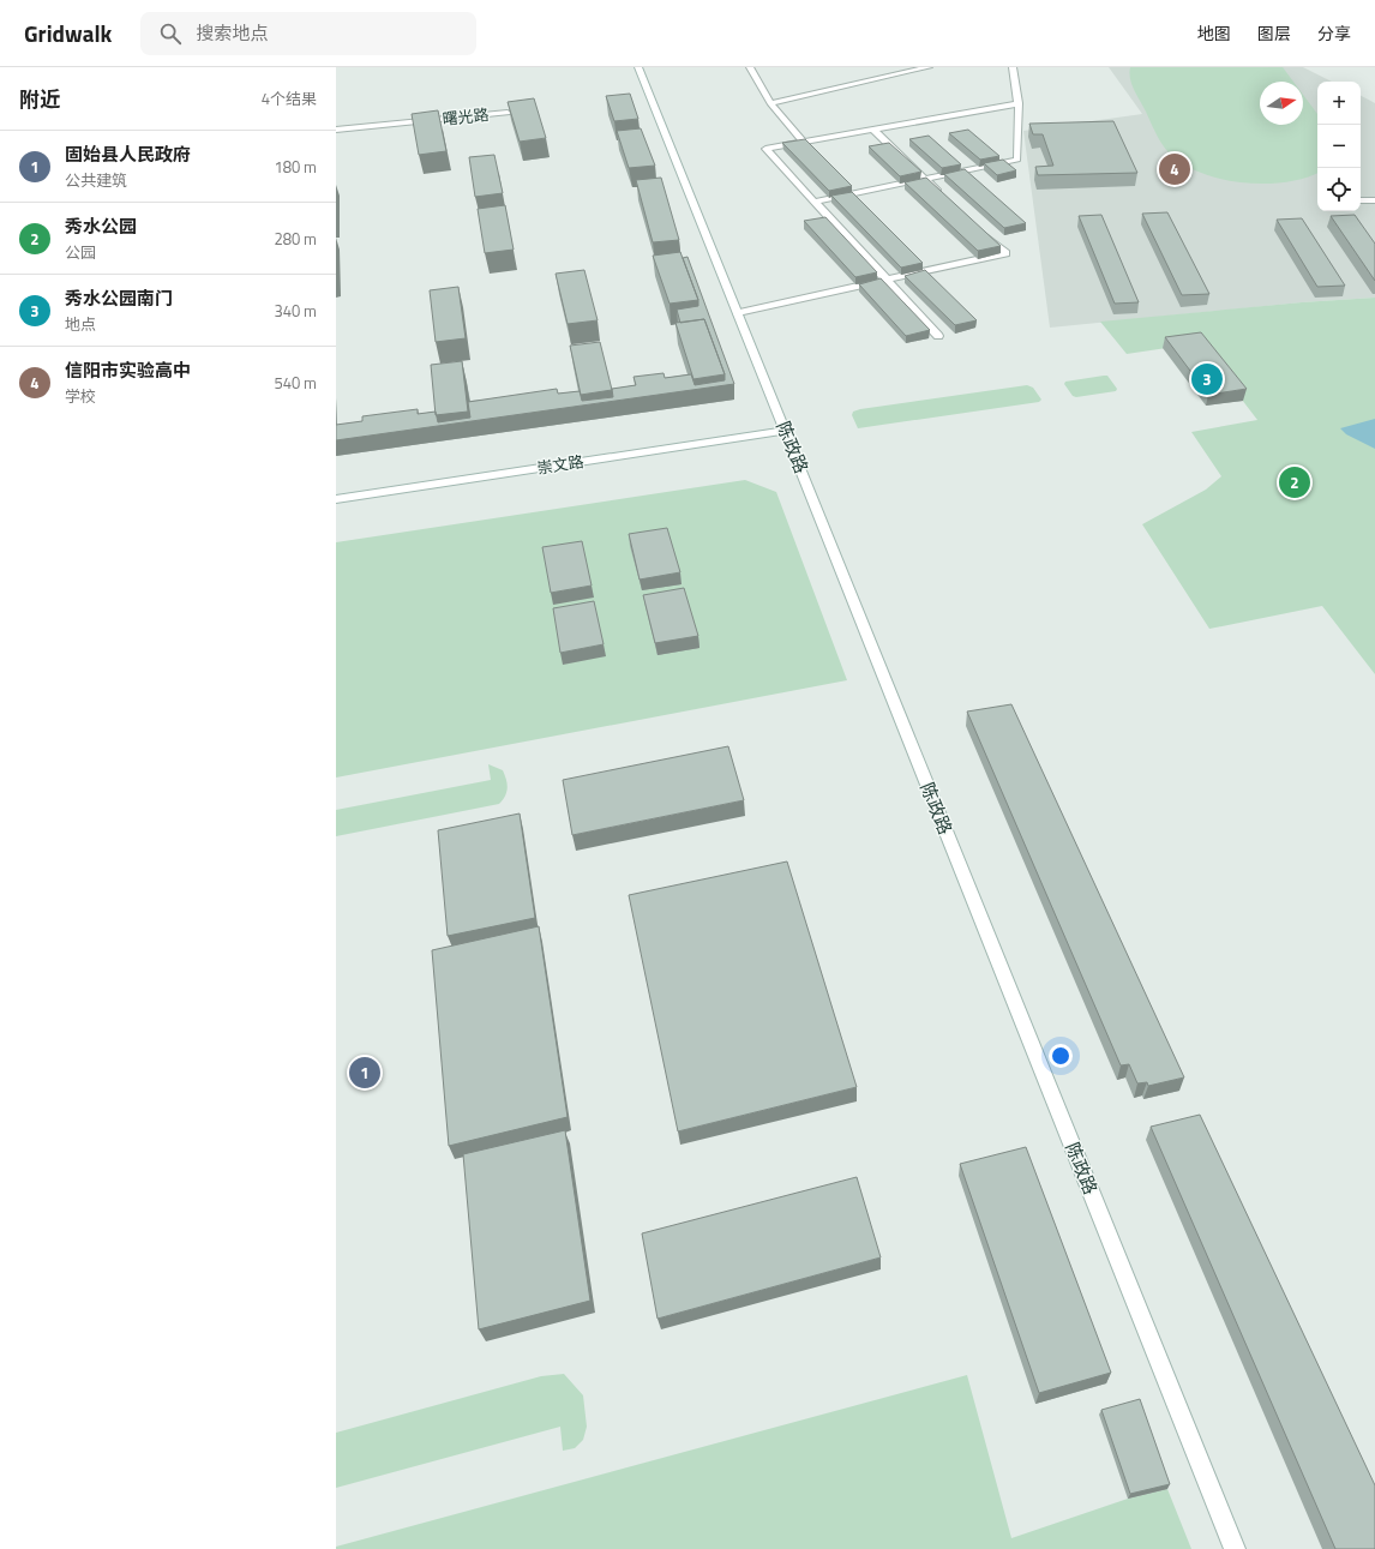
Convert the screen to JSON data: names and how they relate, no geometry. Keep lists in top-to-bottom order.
{
  "streets": {
    "street": ["曙光路", "陈政路", "崇文路"]
  },
  "crossings": [
    ["陈政路", "崇文路"]
  ],
  "north": "right",
  "page": {
    "header": "Gridwalk",
    "search": "搜索地点",
    "nav": ["地图", "图层", "分享"],
    "heading": ["附近", "4个结果"],
    "map_buttons": ["+", "−"],
    "list": [
      {
        "mark": "1",
        "name": "固始县人民政府",
        "note": "公共建筑",
        "value": "180 m"
      },
      {
        "mark": "2",
        "name": "秀水公园",
        "note": "公园",
        "value": "280 m"
      },
      {
        "mark": "3",
        "name": "秀水公园南门",
        "note": "地点",
        "value": "340 m"
      },
      {
        "mark": "4",
        "name": "信阳市实验高中",
        "note": "学校",
        "value": "540 m"
      }
    ],
    "pins": [
      "4",
      "3",
      "2",
      "1"
    ]
  }
}
